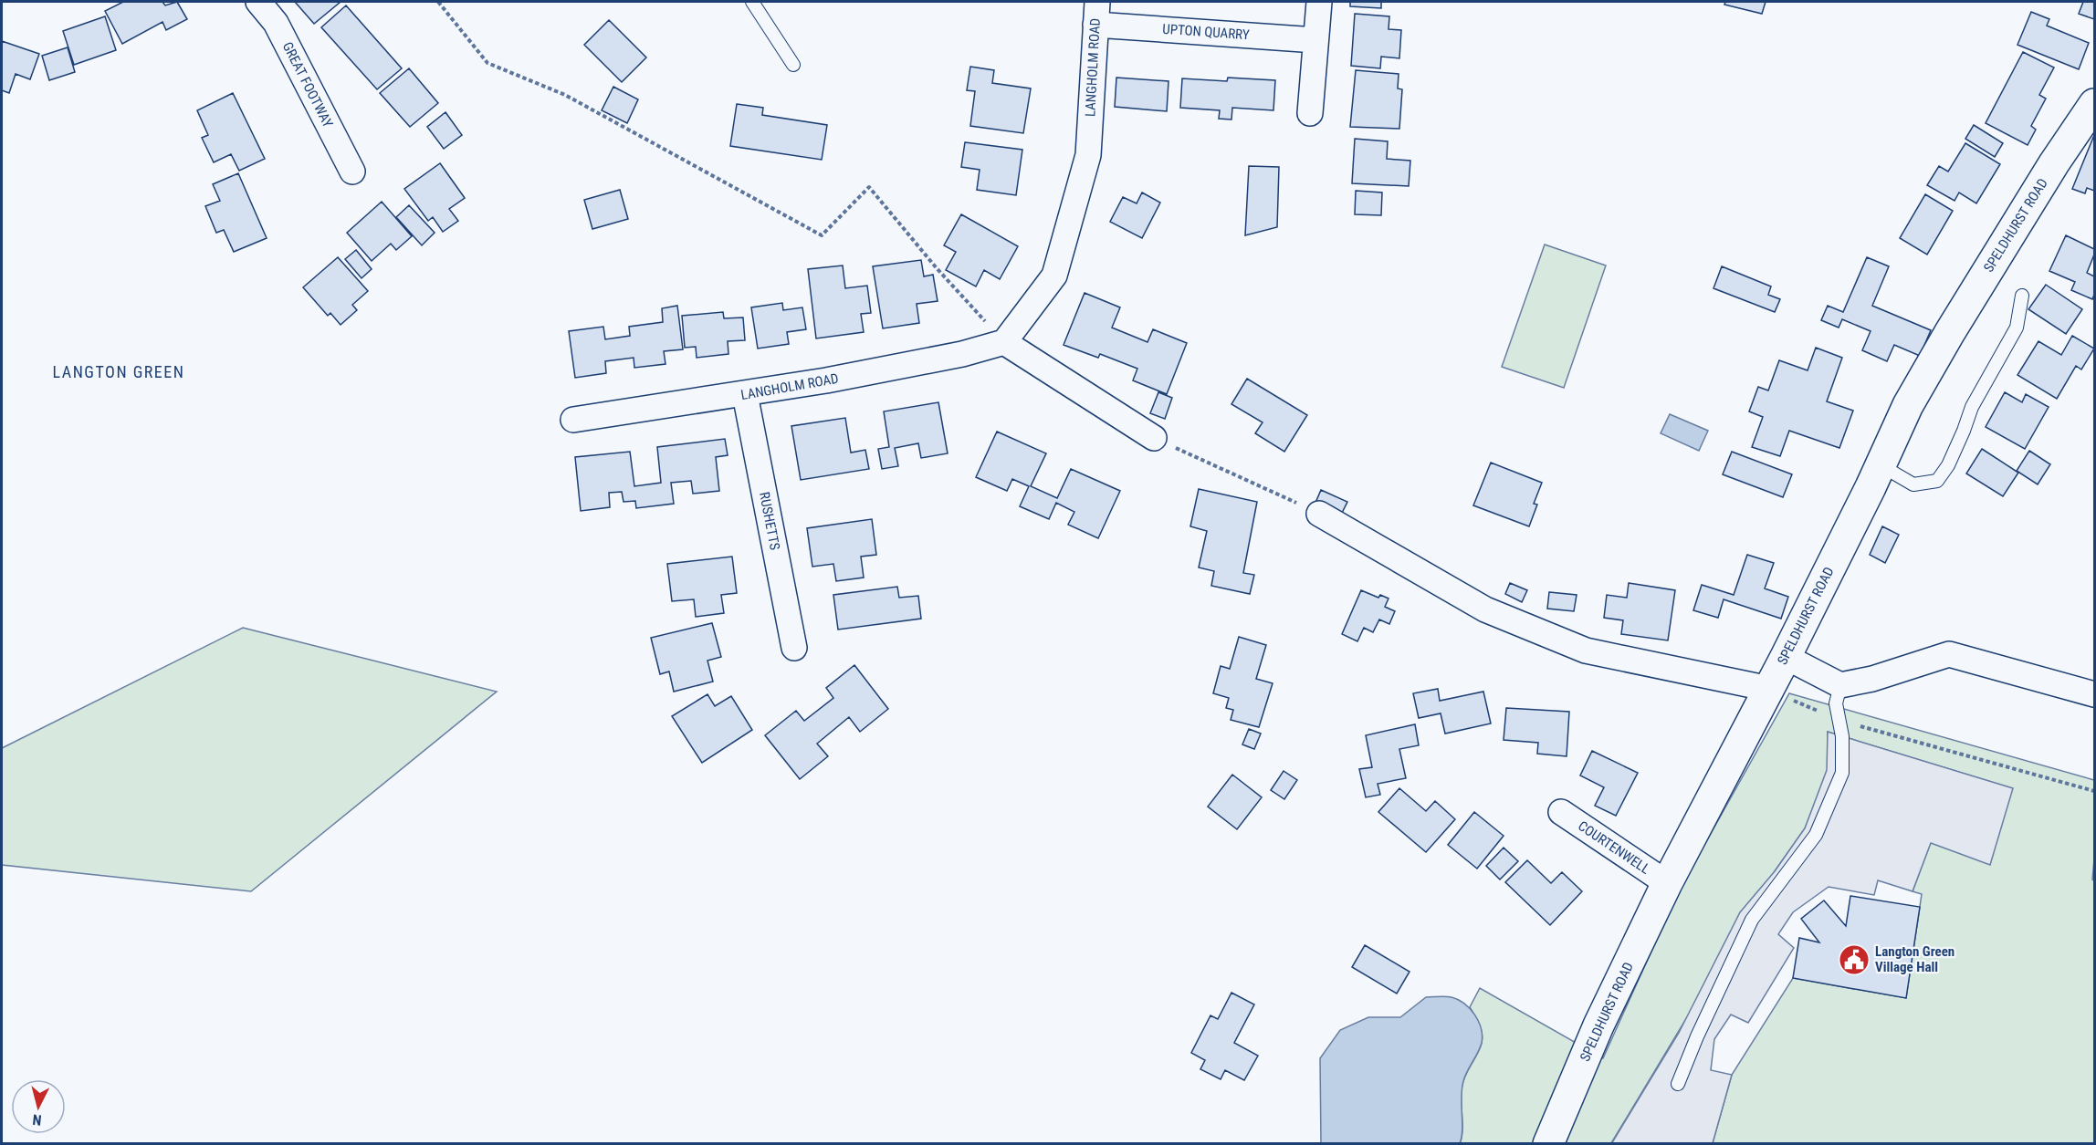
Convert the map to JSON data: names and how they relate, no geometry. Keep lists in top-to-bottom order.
{
  "streets": {
    "street": [
      "UPTON QUARRY",
      "LANGHOLM ROAD",
      "GREAT FOOTWAY",
      "SPELDHURST ROAD",
      "RUSHETTS",
      "COURTENWELL"
    ]
  },
  "crossings": [
    ["UPTON QUARRY", "LANGHOLM ROAD"],
    ["LANGHOLM ROAD", "RUSHETTS"],
    ["SPELDHURST ROAD", "COURTENWELL"]
  ],
  "districts": ["LANGTON GREEN"],
  "places": {
    "public building": ["Langton Green Village Hall"]
  },
  "north": "bottom"
}
